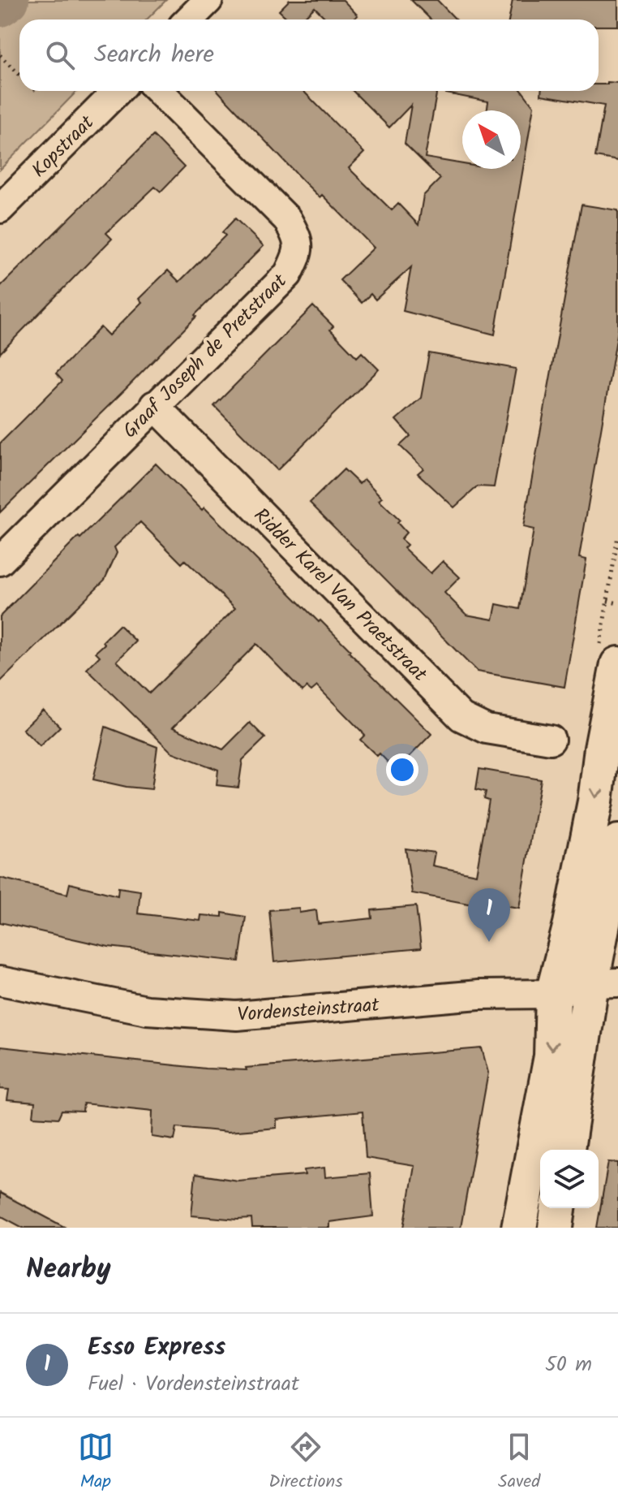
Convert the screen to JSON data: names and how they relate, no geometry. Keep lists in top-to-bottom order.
{
  "streets": {
    "street": [
      "Kopstraat",
      "Graaf Joseph de Pretstraat",
      "Ridder Karel Van Praetstraat",
      "Vordensteinstraat"
    ]
  },
  "crossings": [
    ["Graaf Joseph de Pretstraat", "Ridder Karel Van Praetstraat"]
  ],
  "north": "top left",
  "page": {
    "search": "Search here",
    "pins": "1",
    "heading": "Nearby",
    "list": [
      {
        "mark": "1",
        "name": "Esso Express",
        "note": "Fuel · Vordensteinstraat",
        "value": "50 m"
      }
    ],
    "nav": ["Map", "Directions", "Saved"]
  }
}
